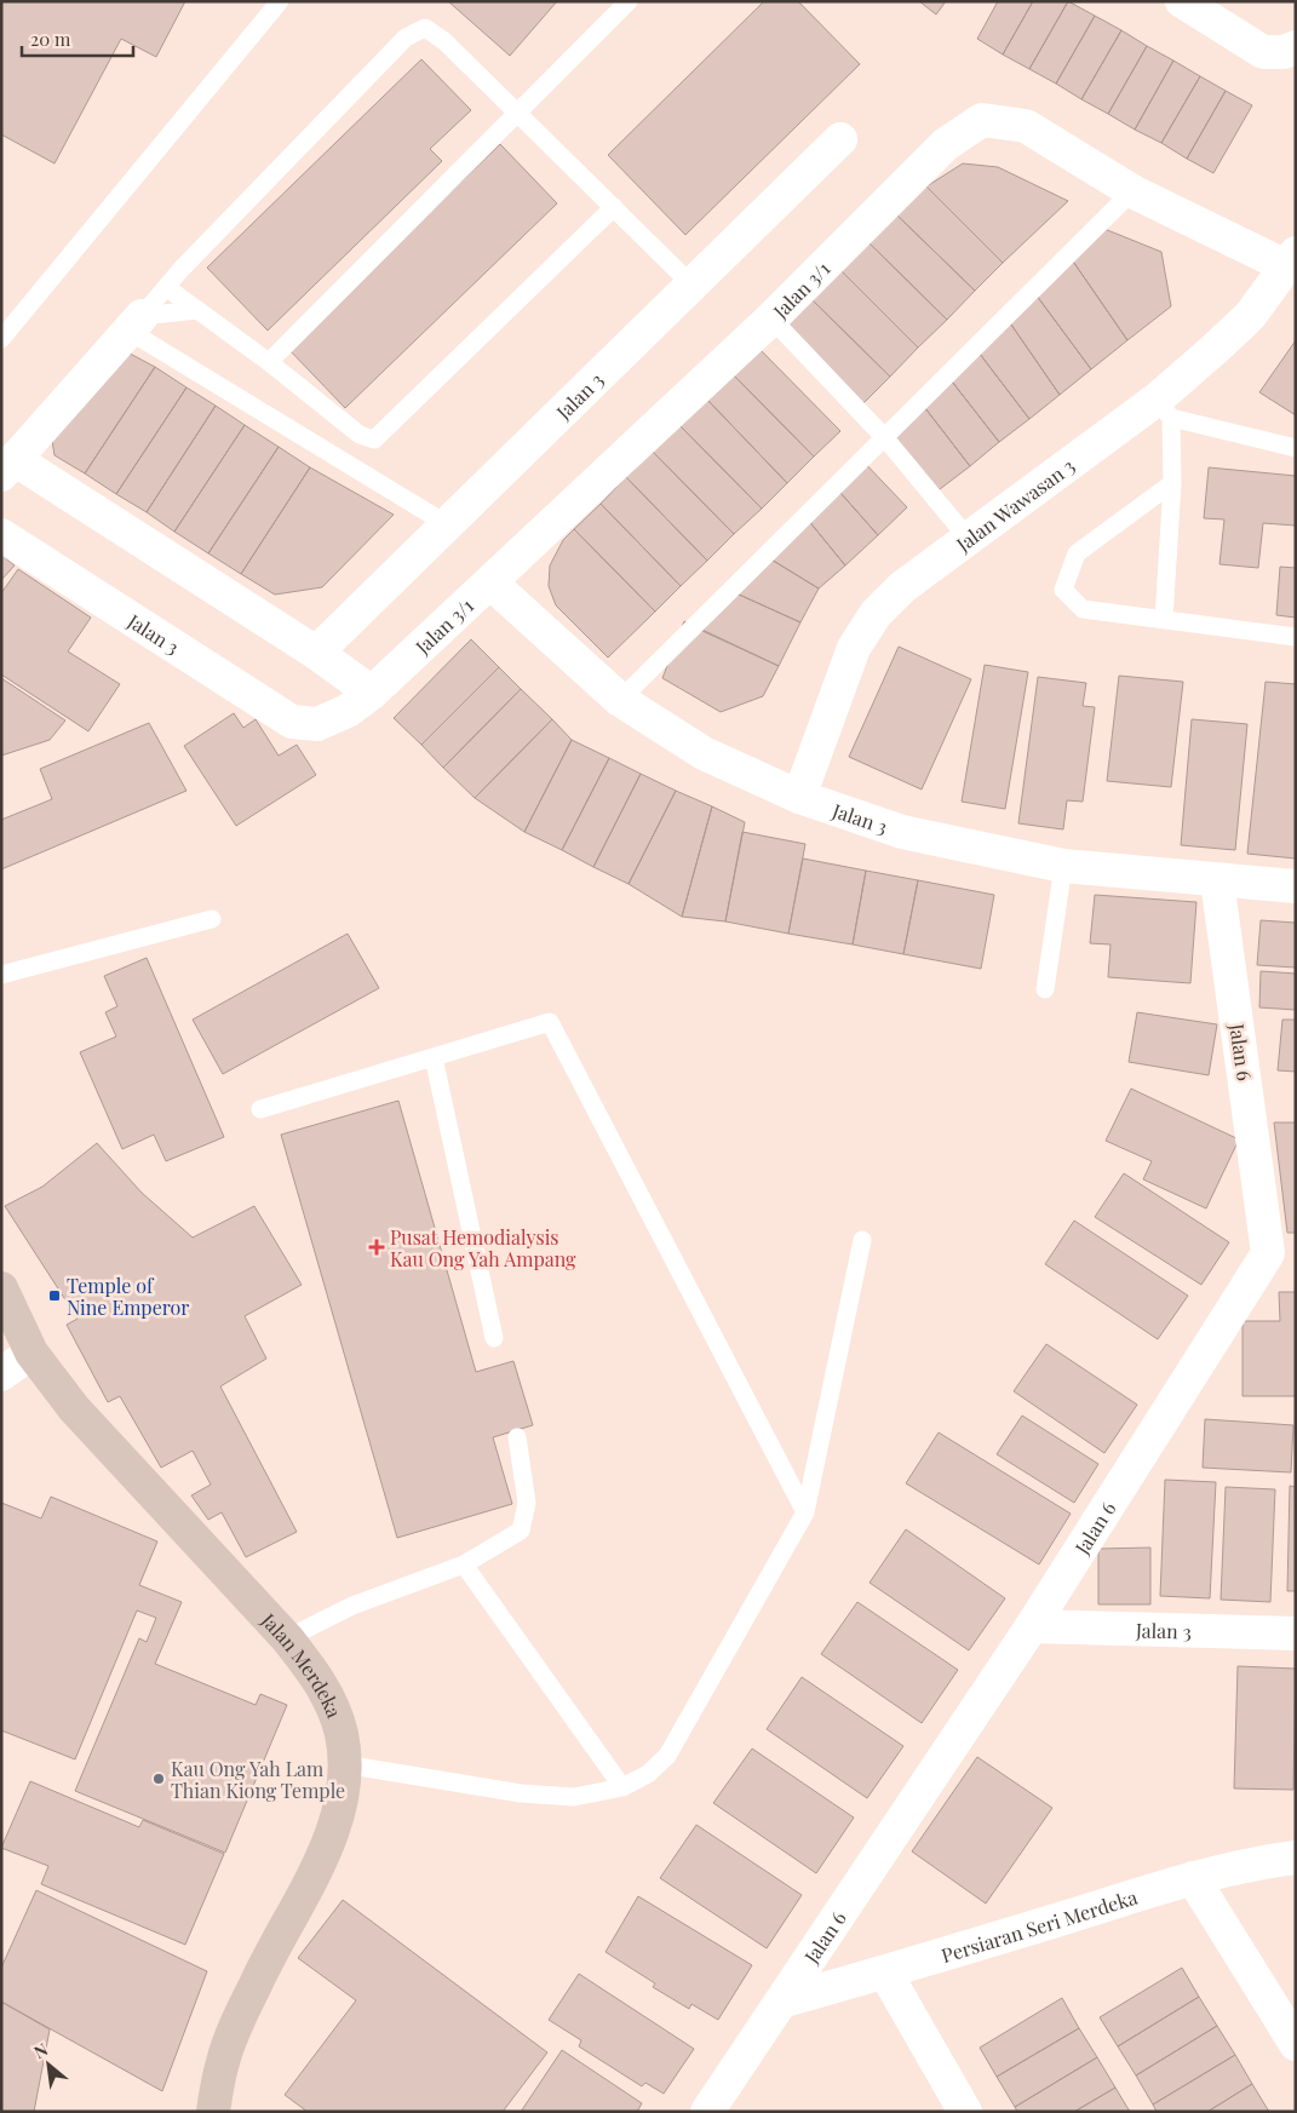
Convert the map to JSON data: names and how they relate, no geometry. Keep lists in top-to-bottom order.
{
  "streets": {
    "street": [
      "Jalan 3/1",
      "Jalan 3",
      "Jalan Wawasan 3",
      "Jalan 6",
      "Jalan Merdeka",
      "Persiaran Seri Merdeka"
    ]
  },
  "crossings": [
    ["Jalan 3/1", "Jalan 3"],
    ["Jalan 3/1", "Jalan Wawasan 3"],
    ["Jalan 3", "Jalan Wawasan 3"],
    ["Jalan 3", "Jalan 6"],
    ["Jalan 6", "Persiaran Seri Merdeka"]
  ],
  "places": {
    "health": ["Pusat Hemodialysis Kau Ong Yah Ampang"],
    "transit": ["Temple of Nine Emperor"],
    "other": ["Kau Ong Yah Lam Thian Kiong Temple"]
  },
  "scale_bar": "20 m",
  "north": "top left"
}
